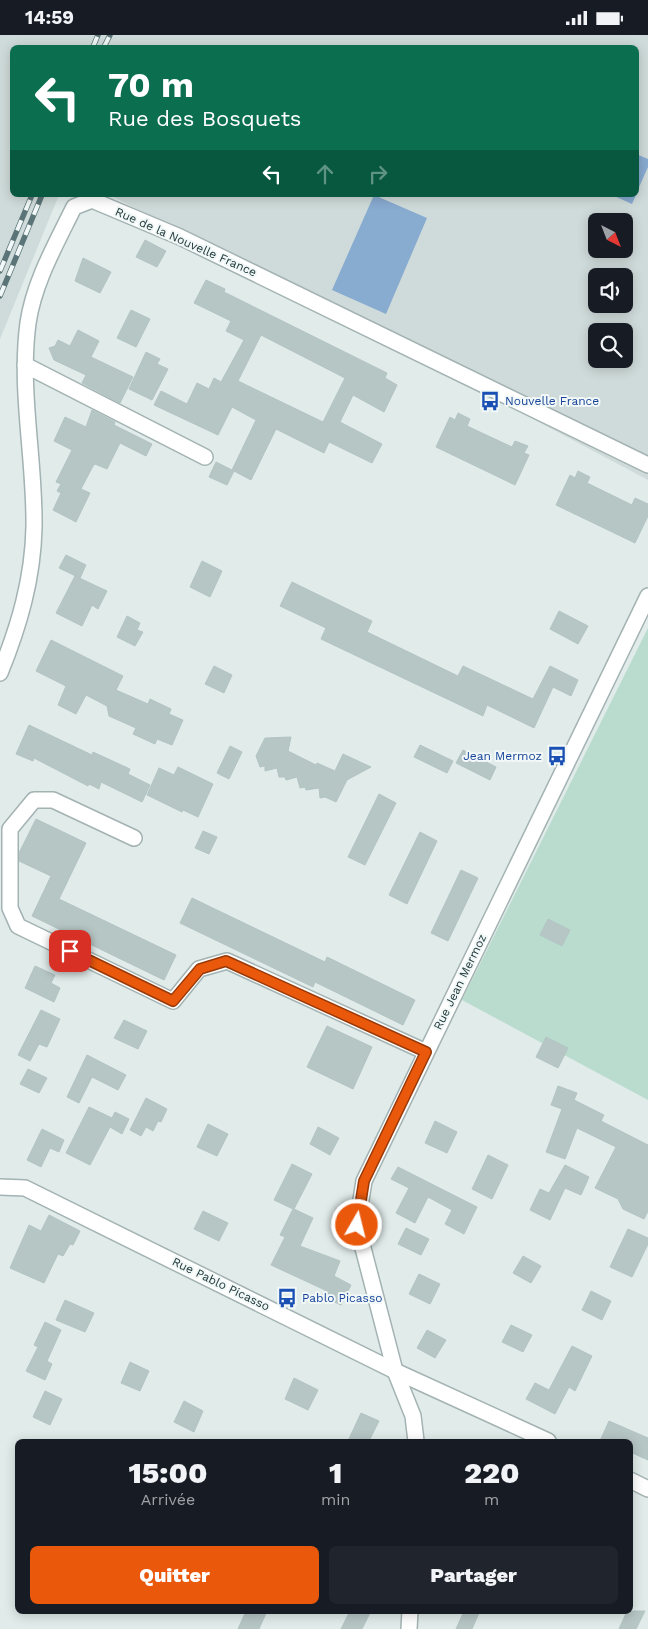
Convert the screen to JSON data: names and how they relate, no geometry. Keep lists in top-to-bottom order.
{
  "streets": {
    "street": ["Rue de la Nouvelle France", "Rue Jean Mermoz", "Rue Pablo Picasso"]
  },
  "crossings": [
    ["Rue Jean Mermoz", "Rue Pablo Picasso"]
  ],
  "places": {
    "bus stop": ["Nouvelle France", "Jean Mermoz", "Pablo Picasso"]
  },
  "north": "bottom right",
  "page": {
    "status": "14:59",
    "turn": ["70 m", "Rue des Bosquets"],
    "eta": [
      "15:00",
      "Arrivée",
      "1",
      "min",
      "220",
      "m"
    ],
    "buttons": ["Quitter", "Partager"]
  }
}
